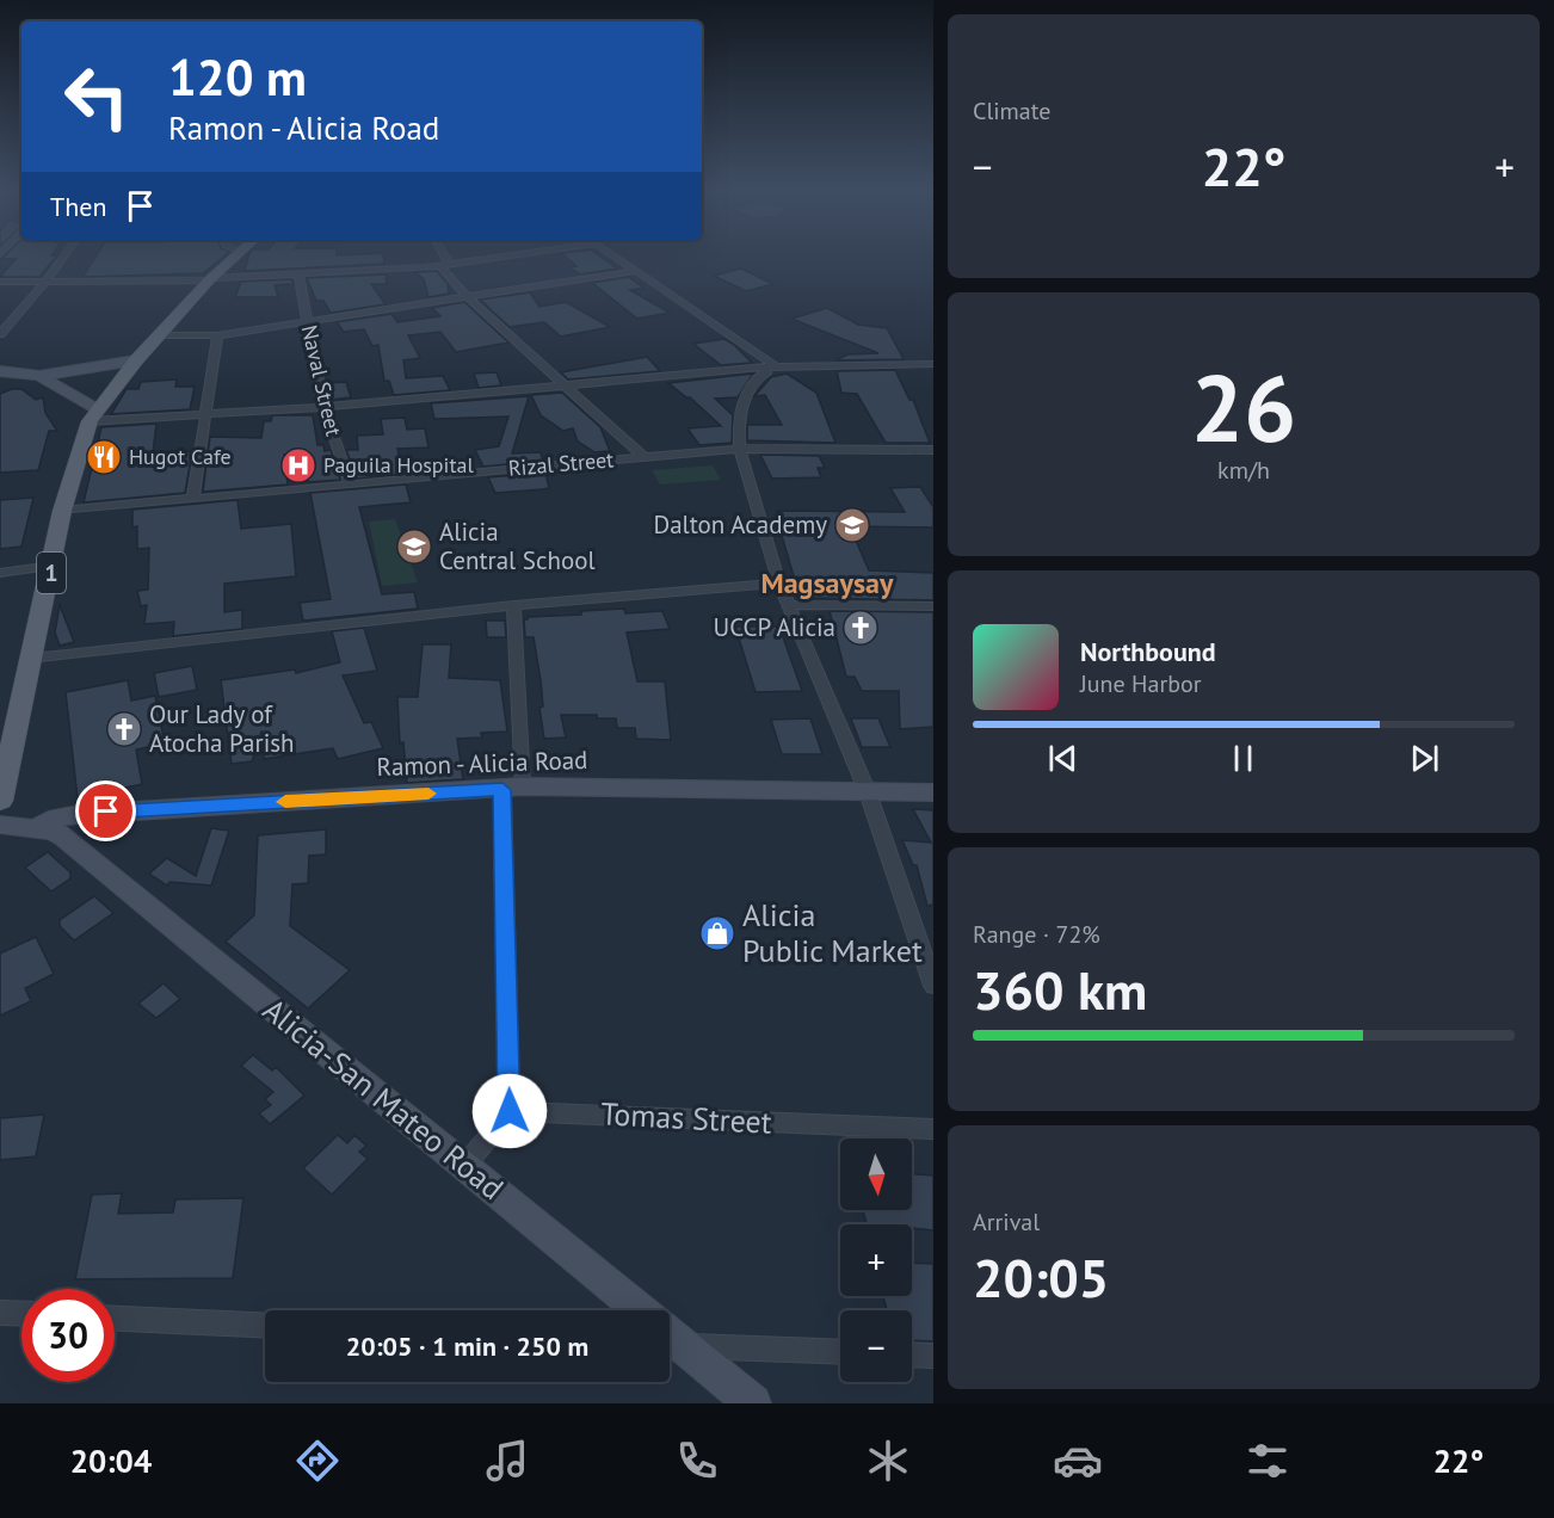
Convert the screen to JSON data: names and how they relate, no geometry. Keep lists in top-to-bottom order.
{
  "streets": {
    "main road": ["1", "Ramon - Alicia Road", "Alicia-San Mateo Road"],
    "street": ["Naval Street", "Rizal Street", "Tomas Street"]
  },
  "crossings": [
    ["Naval Street", "Rizal Street"],
    ["Rizal Street", "1"],
    ["Ramon - Alicia Road", "Alicia-San Mateo Road"]
  ],
  "districts": ["Magsaysay"],
  "places": {
    "restaurant": ["Hugot Cafe"],
    "hospital": ["Paguila Hospital"],
    "school or university": ["Dalton Academy", "Alicia Central School"],
    "church": ["UCCP Alicia", "Our Lady of Atocha Parish"],
    "shop": ["Alicia Public Market"]
  },
  "north": "bottom",
  "page": {
    "tile": [
      "Climate",
      ["26", "km/h"],
      ["Range · 72%", "360 km"],
      ["Arrival", "20:05"]
    ],
    "turn": ["120 m", "Ramon - Alicia Road"],
    "heat": ["−", "22°", "+"],
    "then": "Then",
    "song": ["Northbound", "June Harbor"],
    "map_buttons": ["+", "−"],
    "limit": "30",
    "trip": "20:05 · 1 min · 250 m",
    "tabs": ["20:04", "22°"]
  }
}
